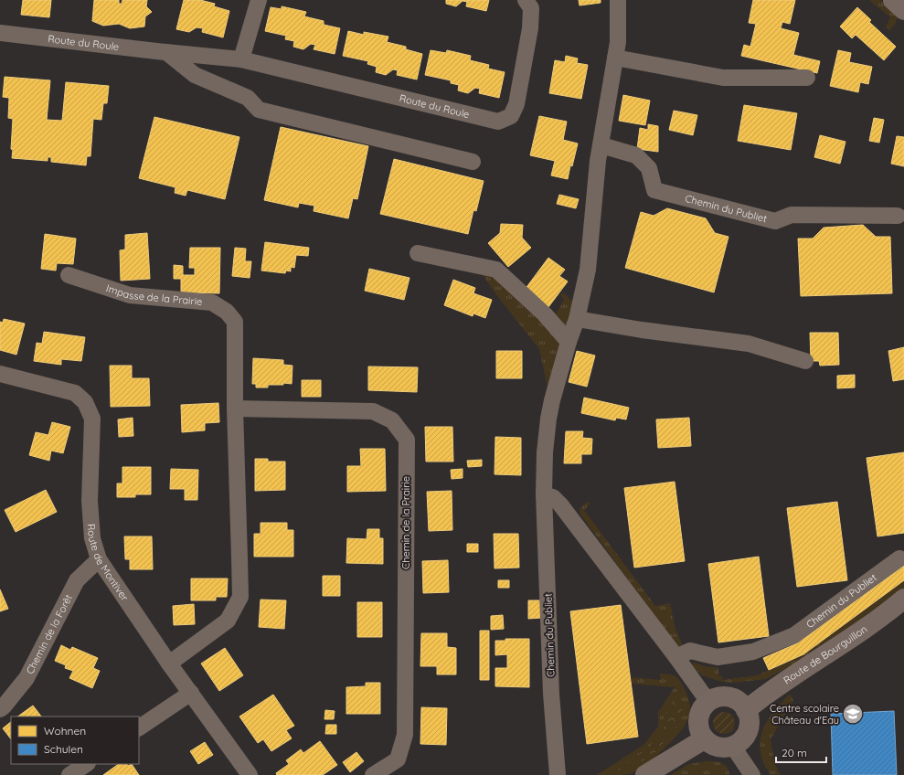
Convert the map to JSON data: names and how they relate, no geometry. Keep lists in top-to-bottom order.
{
  "streets": {
    "main road": ["Route de Bourguillon"],
    "street": [
      "Route du Roule",
      "Chemin du Publiet",
      "Impasse de la Prairie",
      "Chemin de la Prairie",
      "Route de Montiver",
      "Chemin de la Forêt"
    ]
  },
  "crossings": [
    ["Impasse de la Prairie", "Chemin de la Prairie"],
    ["Route de Montiver", "Chemin de la Forêt"]
  ],
  "places": {
    "school or university": ["Centre scolaire Château d'Eau"]
  },
  "legend": ["Wohnen", "Schulen"],
  "scale_bar": "20 m"
}
